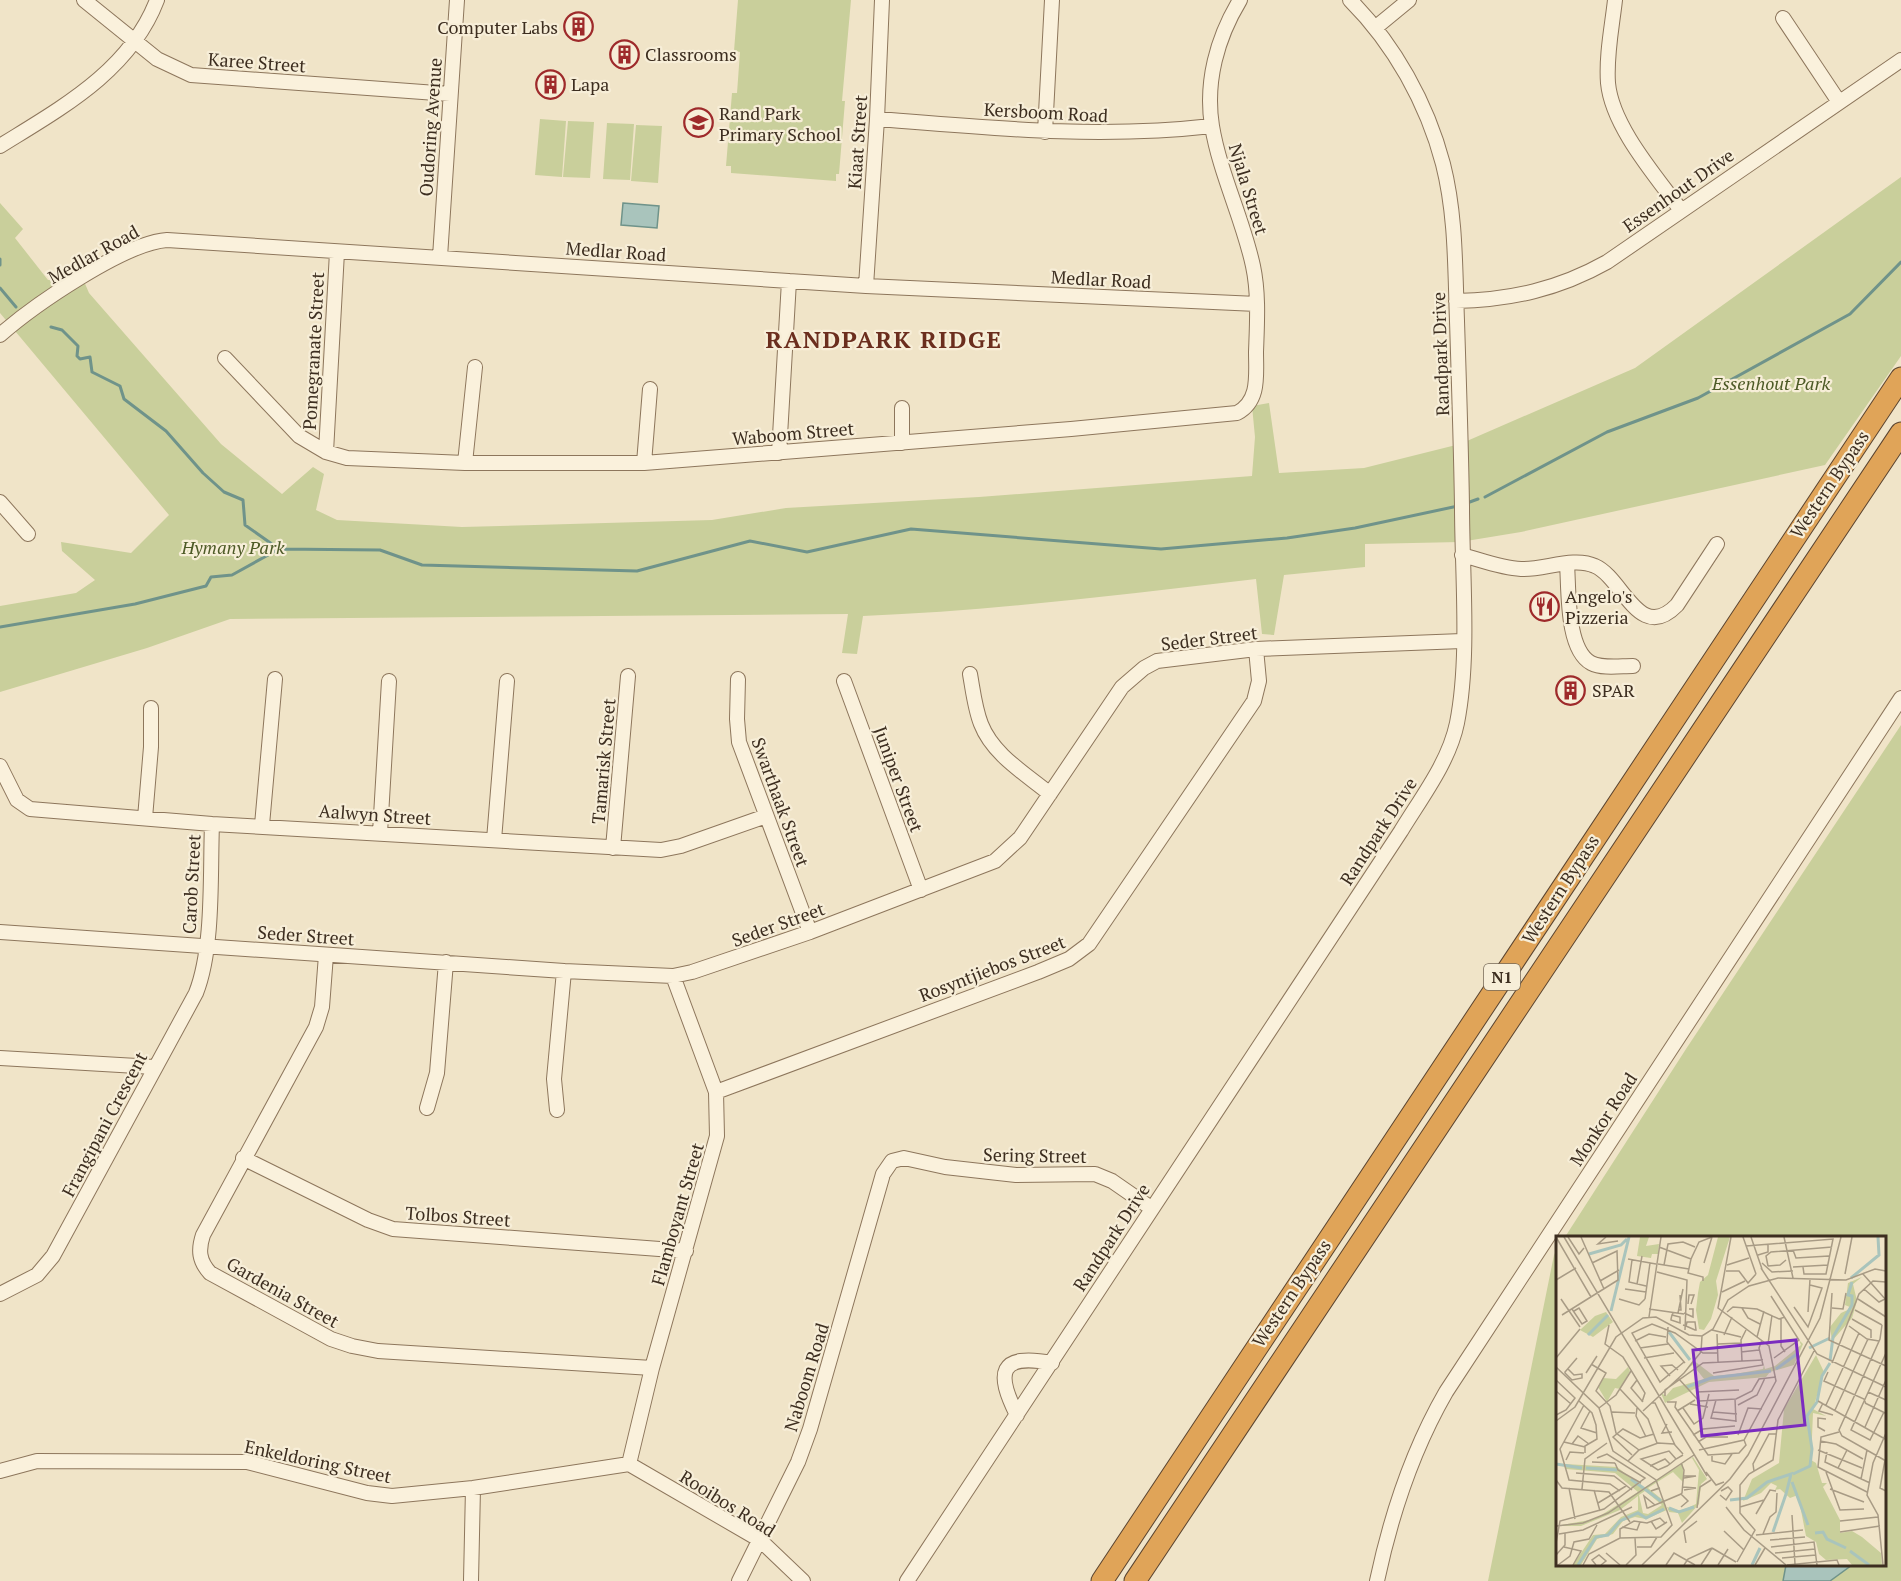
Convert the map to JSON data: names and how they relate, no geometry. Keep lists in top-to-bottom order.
{
  "streets": {
    "highway": ["Western Bypass", "N1"],
    "street": [
      "Karee Street",
      "Kersboom Road",
      "Oudoring Avenue",
      "Kiaat Street",
      "Njala Street",
      "Essenhout Drive",
      "Medlar Road",
      "Pomegranate Street",
      "Randpark Drive",
      "Waboom Street",
      "Seder Street",
      "Tamarisk Street",
      "Juniper Street",
      "Swarthaak Street",
      "Aalwyn Street",
      "Carob Street",
      "Rosyntjiebos Street",
      "Monkor Road",
      "Frangipani Crescent",
      "Sering Street",
      "Flamboyant Street",
      "Tolbos Street",
      "Gardenia Street",
      "Naboom Road",
      "Enkeldoring Street",
      "Rooibos Road"
    ]
  },
  "crossings": [
    ["Karee Street", "Oudoring Avenue"],
    ["Kersboom Road", "Kiaat Street"],
    ["Kersboom Road", "Njala Street"],
    ["Oudoring Avenue", "Medlar Road"],
    ["Kiaat Street", "Medlar Road"],
    ["Njala Street", "Medlar Road"],
    ["Njala Street", "Waboom Street"],
    ["Essenhout Drive", "Randpark Drive"],
    ["Medlar Road", "Pomegranate Street"],
    ["Pomegranate Street", "Waboom Street"],
    ["Randpark Drive", "Seder Street"],
    ["Randpark Drive", "Sering Street"],
    ["Seder Street", "Juniper Street"],
    ["Seder Street", "Swarthaak Street"],
    ["Seder Street", "Carob Street"],
    ["Seder Street", "Rosyntjiebos Street"],
    ["Seder Street", "Frangipani Crescent"],
    ["Seder Street", "Flamboyant Street"],
    ["Seder Street", "Gardenia Street"],
    ["Tamarisk Street", "Aalwyn Street"],
    ["Swarthaak Street", "Aalwyn Street"],
    ["Aalwyn Street", "Carob Street"],
    ["Carob Street", "Frangipani Crescent"],
    ["Rosyntjiebos Street", "Flamboyant Street"],
    ["Sering Street", "Naboom Road"],
    ["Flamboyant Street", "Tolbos Street"],
    ["Flamboyant Street", "Gardenia Street"],
    ["Flamboyant Street", "Enkeldoring Street"],
    ["Flamboyant Street", "Rooibos Road"],
    ["Tolbos Street", "Gardenia Street"],
    ["Naboom Road", "Rooibos Road"],
    ["Enkeldoring Street", "Rooibos Road"]
  ],
  "districts": ["RANDPARK RIDGE"],
  "parks": ["Essenhout Park", "Hymany Park"],
  "places": {
    "building": [
      "Computer Labs",
      "Classrooms",
      "Lapa",
      "SPAR"
    ],
    "school or university": ["Rand Park Primary School"],
    "restaurant": ["Angelo's Pizzeria"]
  }
}
